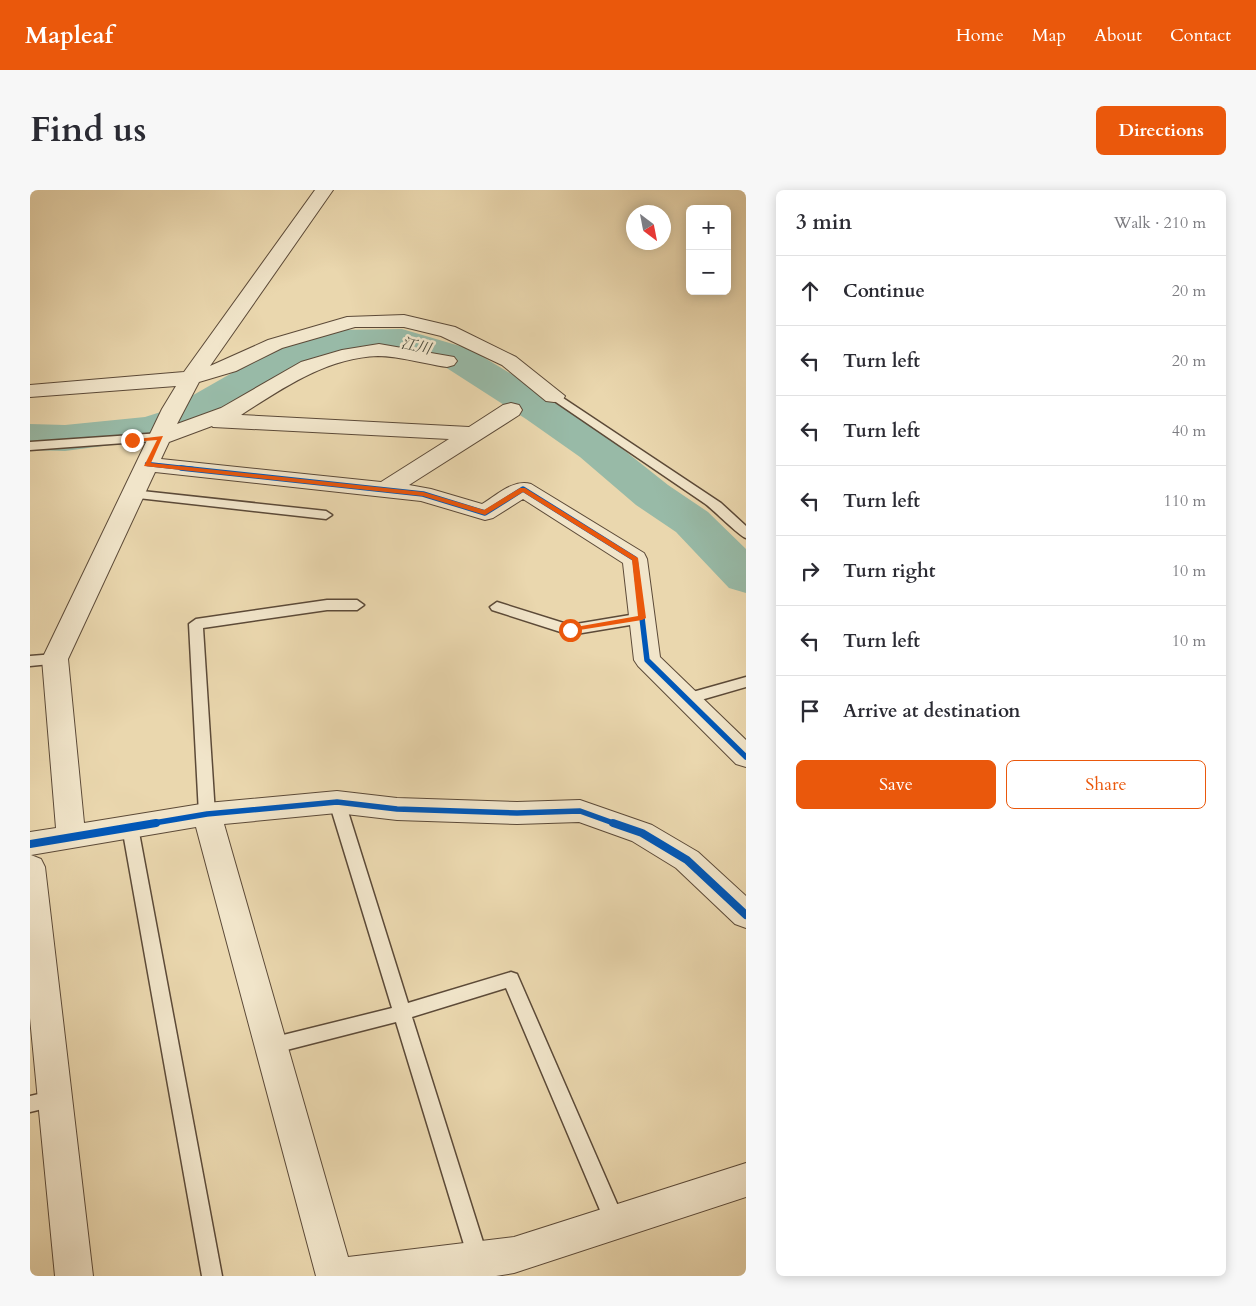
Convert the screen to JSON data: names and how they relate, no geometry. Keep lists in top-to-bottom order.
{
  "water": ["江川"],
  "north": "bottom right",
  "page": {
    "header": "Mapleaf",
    "nav": [
      "Home",
      "Map",
      "About",
      "Contact"
    ],
    "title": "Find us",
    "buttons": [
      "Directions",
      ["Save", "Share"]
    ],
    "heading": ["3 min", "Walk · 210 m"],
    "map_buttons": ["+", "−"],
    "list": [
      ["Continue", "20 m"],
      ["Turn left", "20 m"],
      ["Turn left", "40 m"],
      ["Turn left", "110 m"],
      ["Turn right", "10 m"],
      ["Turn left", "10 m"],
      "Arrive at destination"
    ]
  }
}
